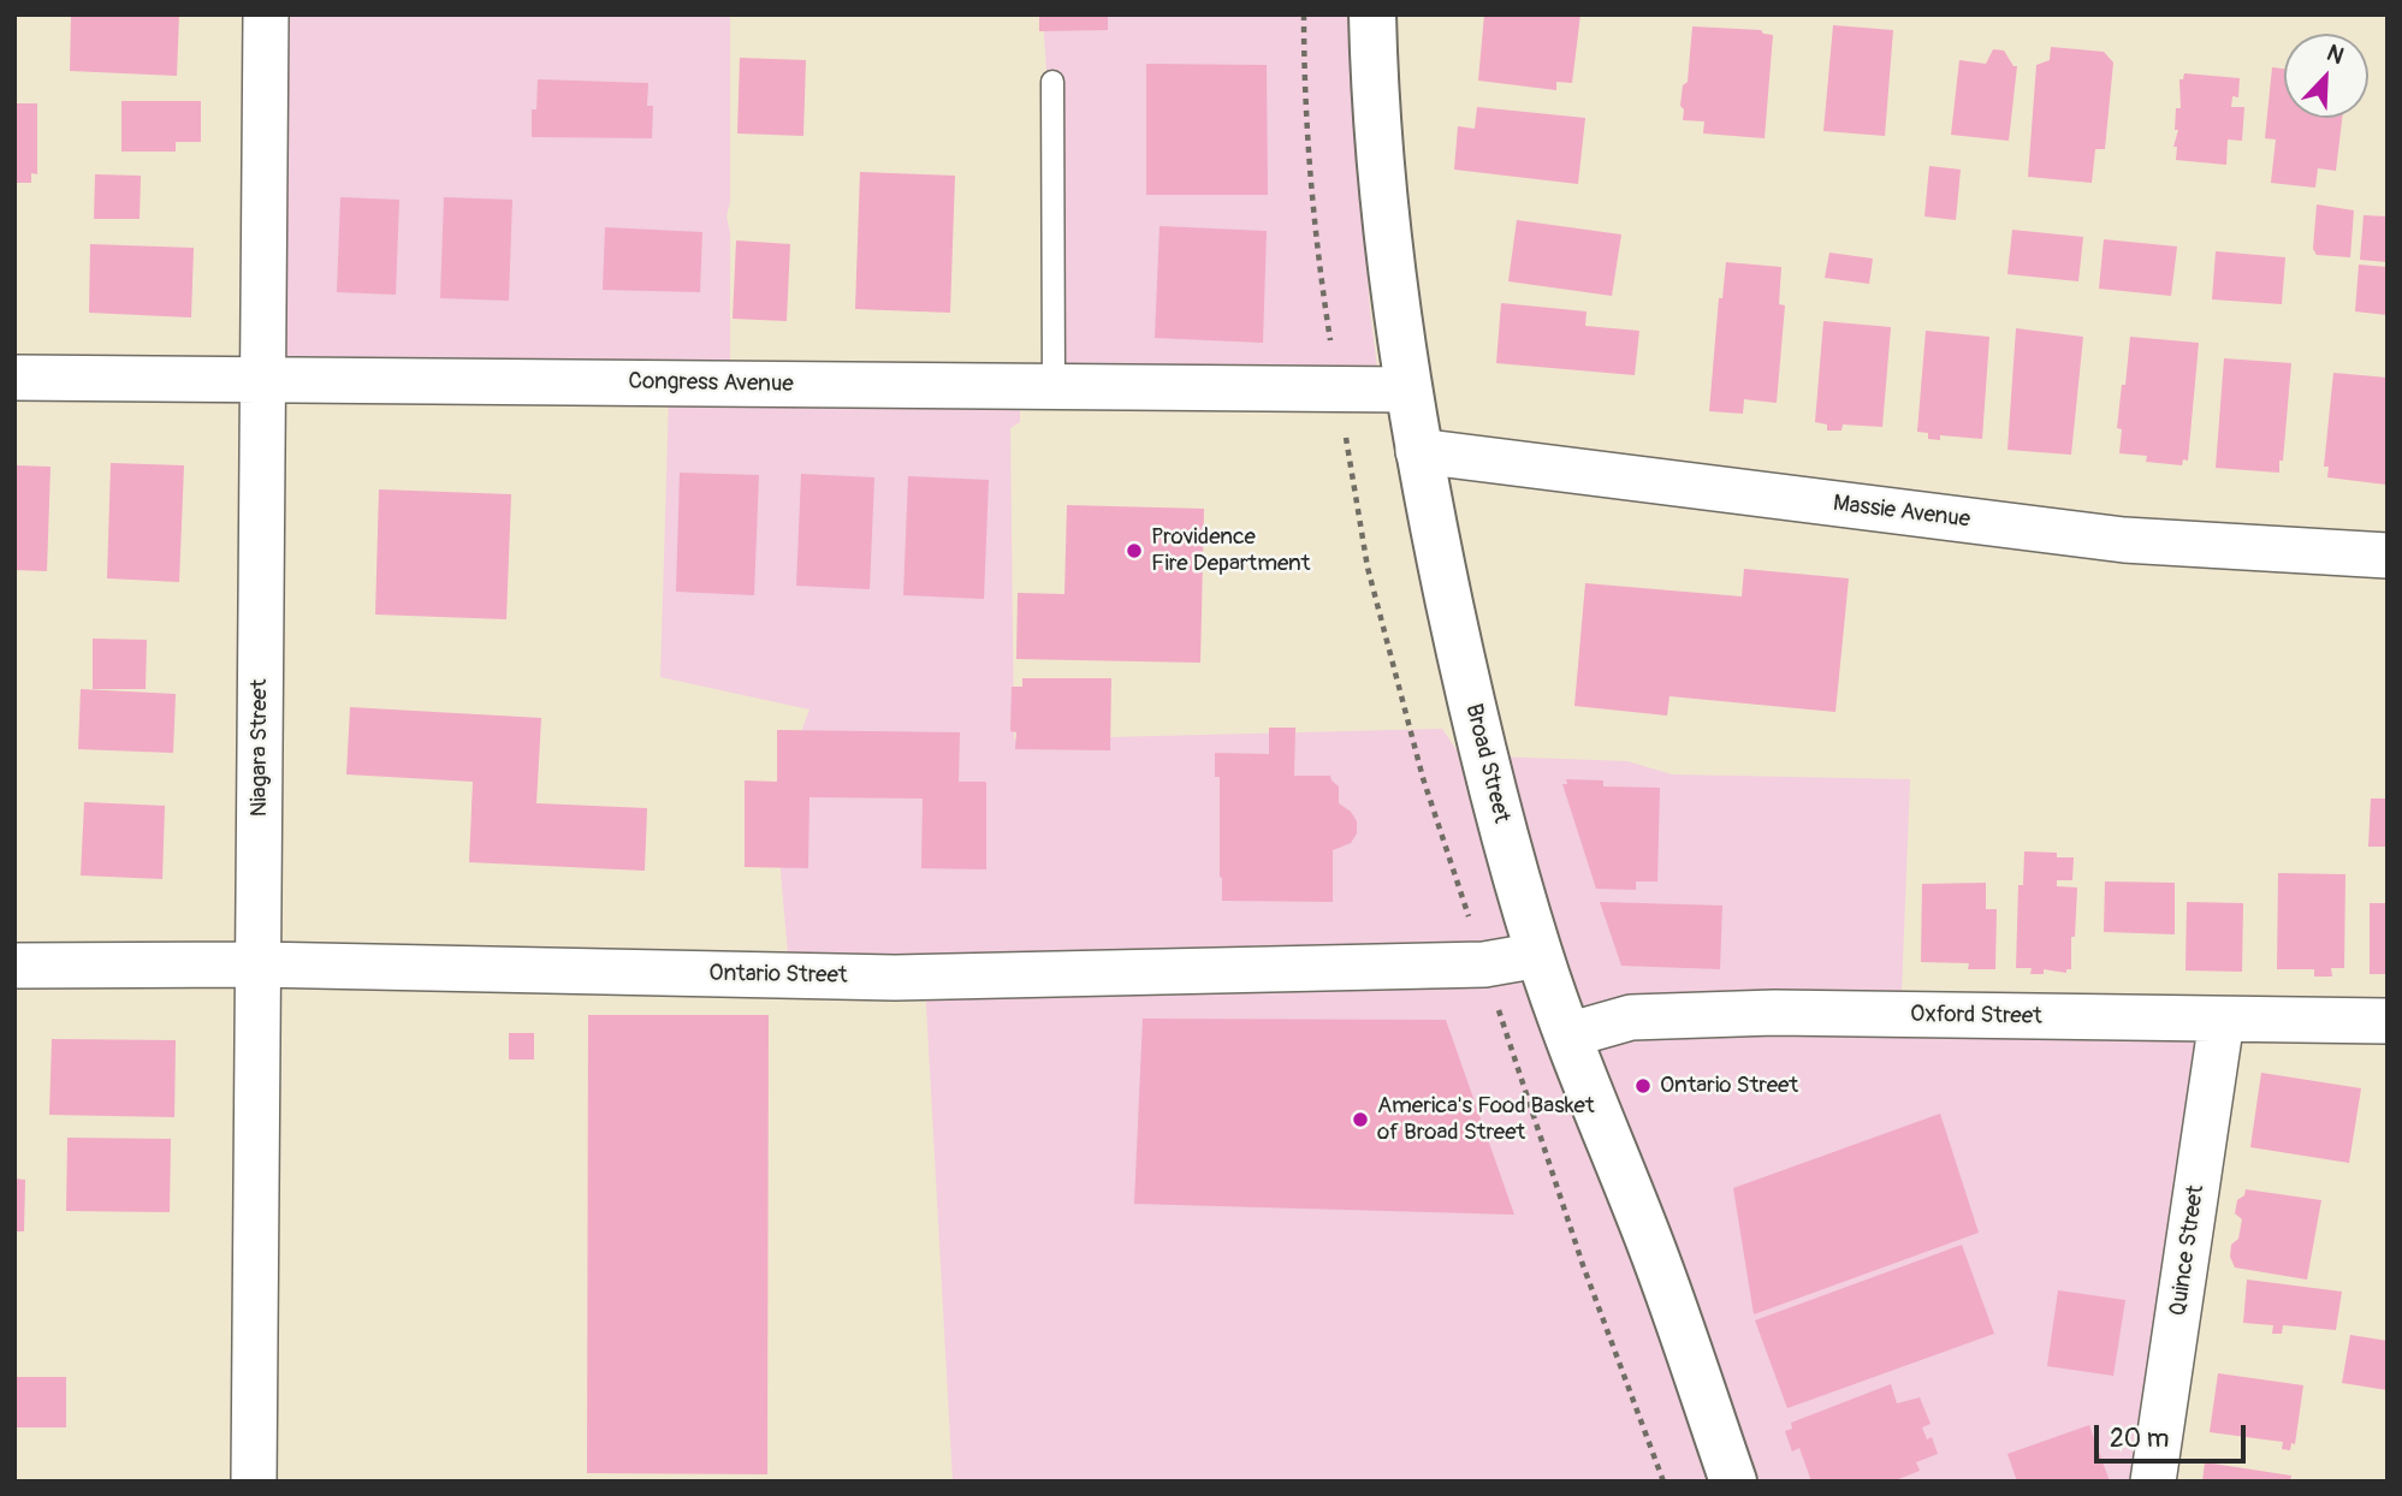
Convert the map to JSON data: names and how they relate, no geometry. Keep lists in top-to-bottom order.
{
  "streets": {
    "main road": ["Broad Street"],
    "street": [
      "Congress Avenue",
      "Massie Avenue",
      "Niagara Street",
      "Ontario Street",
      "Oxford Street",
      "Quince Street"
    ]
  },
  "crossings": [
    ["Congress Avenue", "Niagara Street"],
    ["Congress Avenue", "Broad Street"],
    ["Massie Avenue", "Broad Street"],
    ["Niagara Street", "Ontario Street"],
    ["Broad Street", "Ontario Street"],
    ["Broad Street", "Oxford Street"],
    ["Oxford Street", "Quince Street"]
  ],
  "places": ["Providence Fire Department", "Ontario Street", "America's Food Basket of Broad Street"],
  "scale_bar": "20 m",
  "north": "top right"
}
